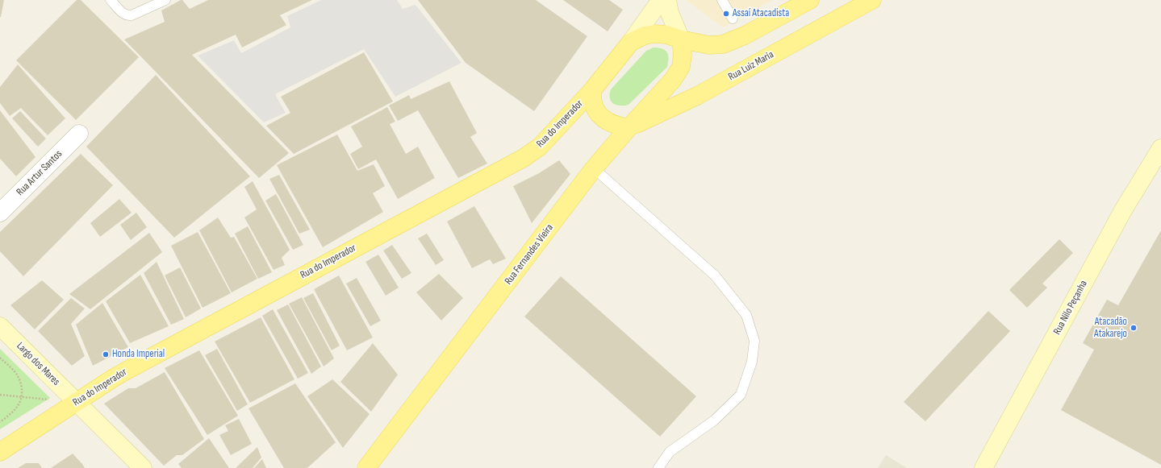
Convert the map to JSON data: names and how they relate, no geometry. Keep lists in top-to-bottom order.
{
  "streets": {
    "main road": [
      "Rua Luiz Maria",
      "Rua do Imperador",
      "Rua Fernandes Vieira",
      "Rua Nilo Peçanha",
      "Largo dos Mares"
    ],
    "street": ["Rua Artur Santos"]
  },
  "crossings": [
    ["Rua Luiz Maria", "Rua Fernandes Vieira"],
    ["Rua do Imperador", "Largo dos Mares"]
  ],
  "places": ["Assaí Atacadista", "Atacadão Atakarejo", "Honda Imperial"]
}
